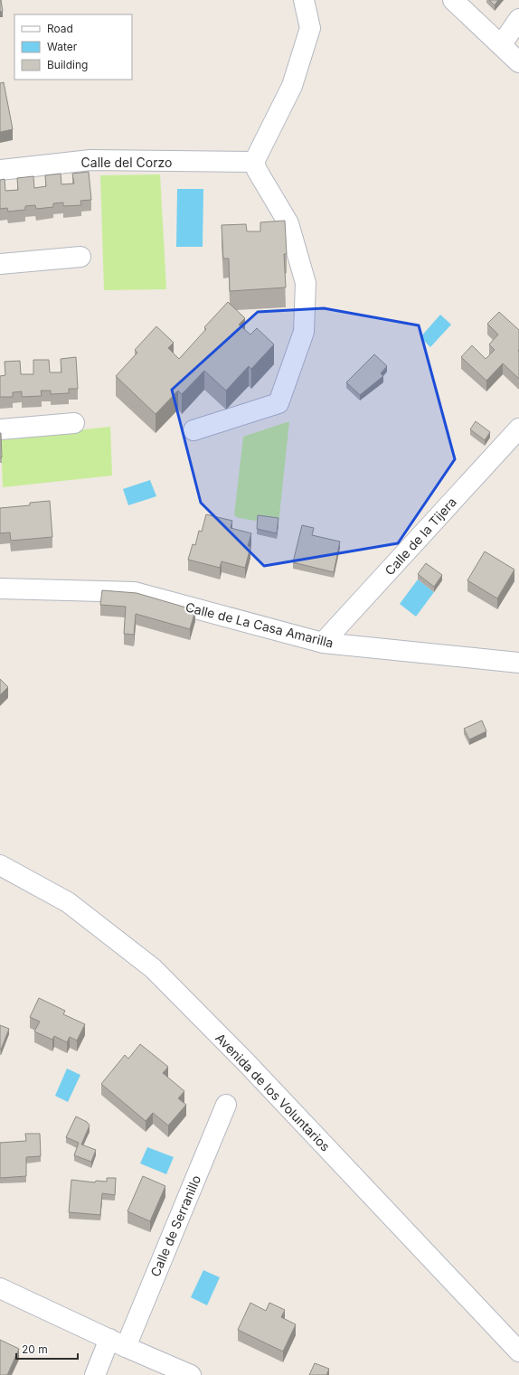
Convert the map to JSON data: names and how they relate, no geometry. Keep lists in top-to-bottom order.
{
  "streets": {
    "street": [
      "Calle del Corzo",
      "Calle de la Tijera",
      "Calle de La Casa Amarilla",
      "Avenida de los Voluntarios",
      "Calle de Serranillo"
    ]
  },
  "crossings": [
    ["Calle de la Tijera", "Calle de La Casa Amarilla"]
  ],
  "legend": ["Road", "Water", "Building"],
  "scale_bar": "20 m"
}
